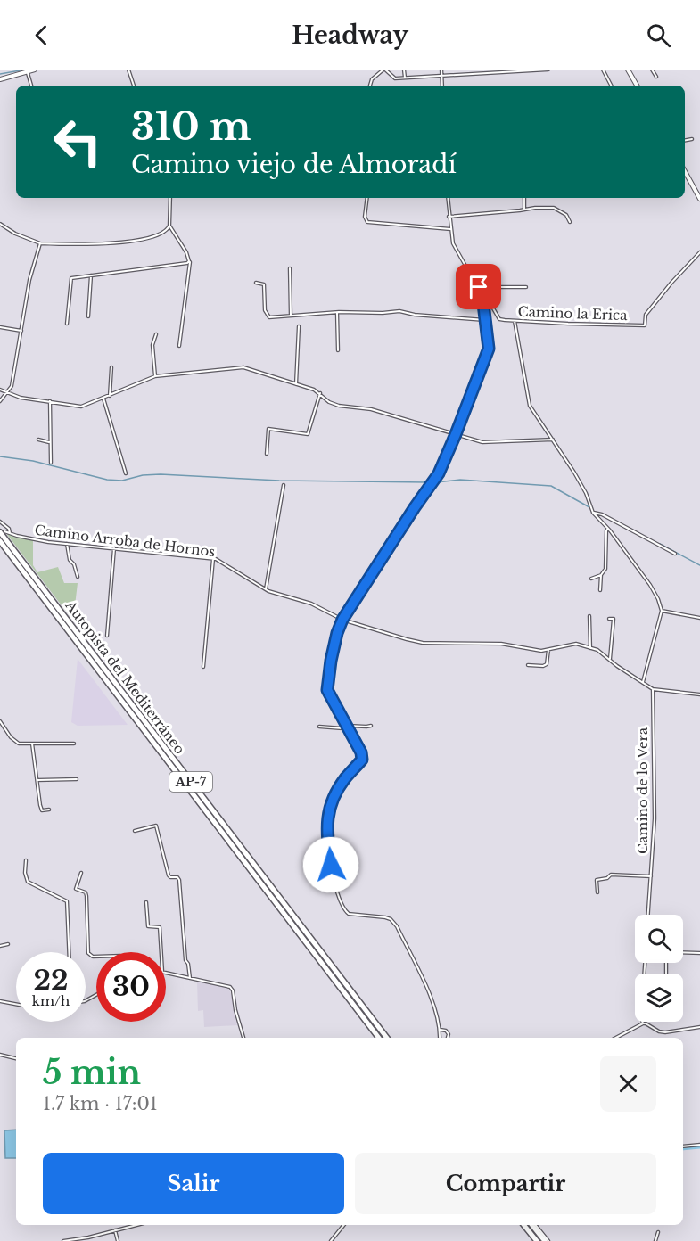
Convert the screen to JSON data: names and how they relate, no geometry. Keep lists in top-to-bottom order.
{
  "streets": {
    "highway": ["Autopista del Mediterráneo", "AP-7"],
    "street": ["Camino la Erica", "Camino Arroba de Hornos", "Camino de lo Vera"]
  },
  "crossings": [
    ["Camino Arroba de Hornos", "Autopista del Mediterráneo"],
    ["Camino Arroba de Hornos", "Camino de lo Vera"]
  ],
  "page": {
    "header": "Headway",
    "turn": ["310 m", "Camino viejo de Almoradí"],
    "speed": "22 km/h",
    "limit": "30",
    "heading": ["5 min", "1.7 km · 17:01"],
    "buttons": ["Salir", "Compartir"]
  }
}
